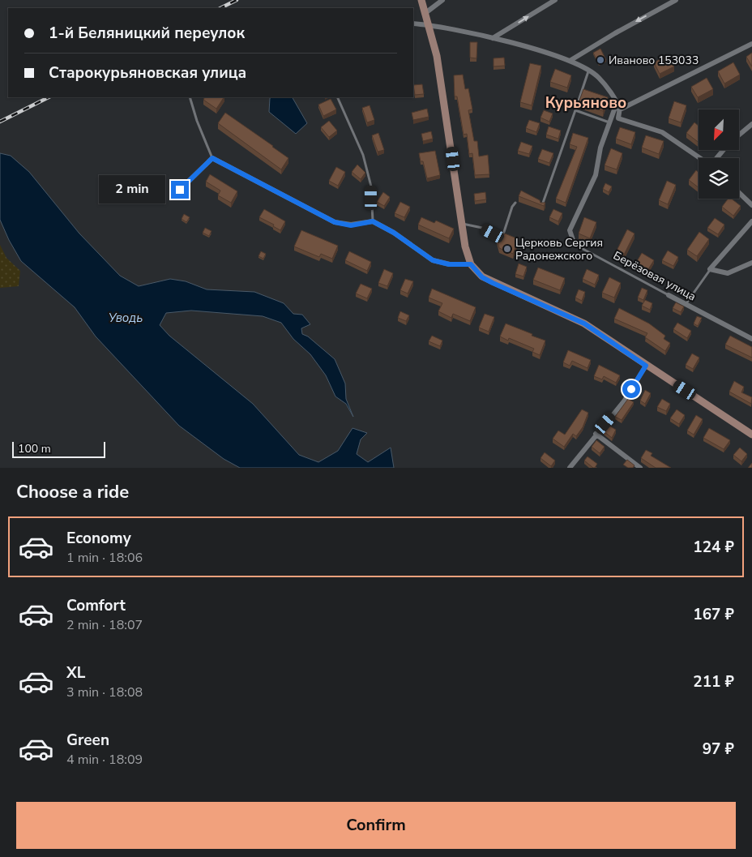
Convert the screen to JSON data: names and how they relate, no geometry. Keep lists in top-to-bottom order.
{
  "streets": {
    "street": ["Берёзовая улица"]
  },
  "districts": ["Курьяново"],
  "water": ["Уводь"],
  "places": ["Иваново 153033", "Церковь Сергия Радонежского"],
  "scale_bar": "100 m",
  "north": "bottom left",
  "page": {
    "banner": ["1-й Беляницкий переулок", "Старокурьяновская улица"],
    "bubble": "2 min",
    "scale": "100 m",
    "heading": "Choose a ride",
    "list": [
      {
        "name": "Economy",
        "note": "1 min · 18:06",
        "value": "124 ₽"
      },
      {
        "name": "Comfort",
        "note": "2 min · 18:07",
        "value": "167 ₽"
      },
      {
        "name": "XL",
        "note": "3 min · 18:08",
        "value": "211 ₽"
      },
      {
        "name": "Green",
        "note": "4 min · 18:09",
        "value": "97 ₽"
      }
    ],
    "buttons": "Confirm"
  }
}
